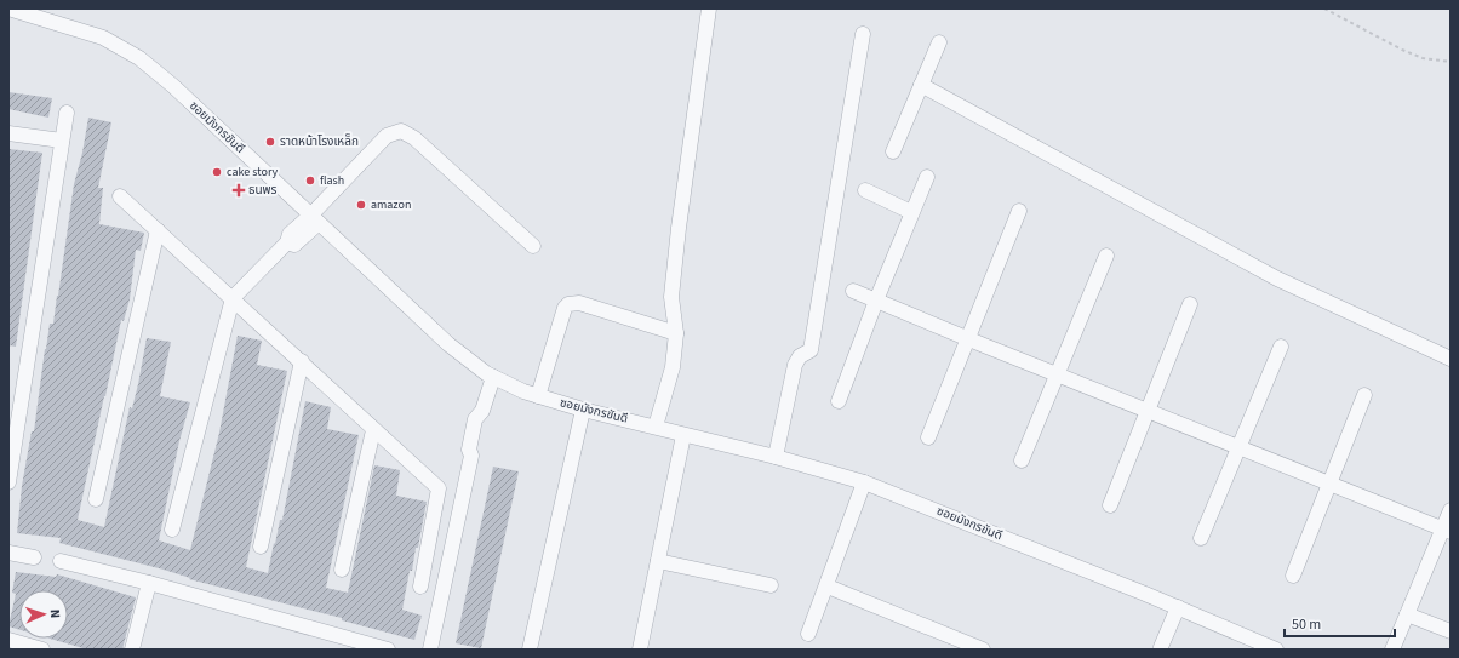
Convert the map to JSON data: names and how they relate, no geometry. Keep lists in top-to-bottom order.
{
  "streets": {
    "street": ["ซอยมังกรขันดี"]
  },
  "places": {
    "other": [
      "ราดหน้าโรงเหล็ก",
      "cake story",
      "flash",
      "amazon"
    ],
    "health": ["ธนพร"]
  },
  "scale_bar": "50 m",
  "north": "right"
}
